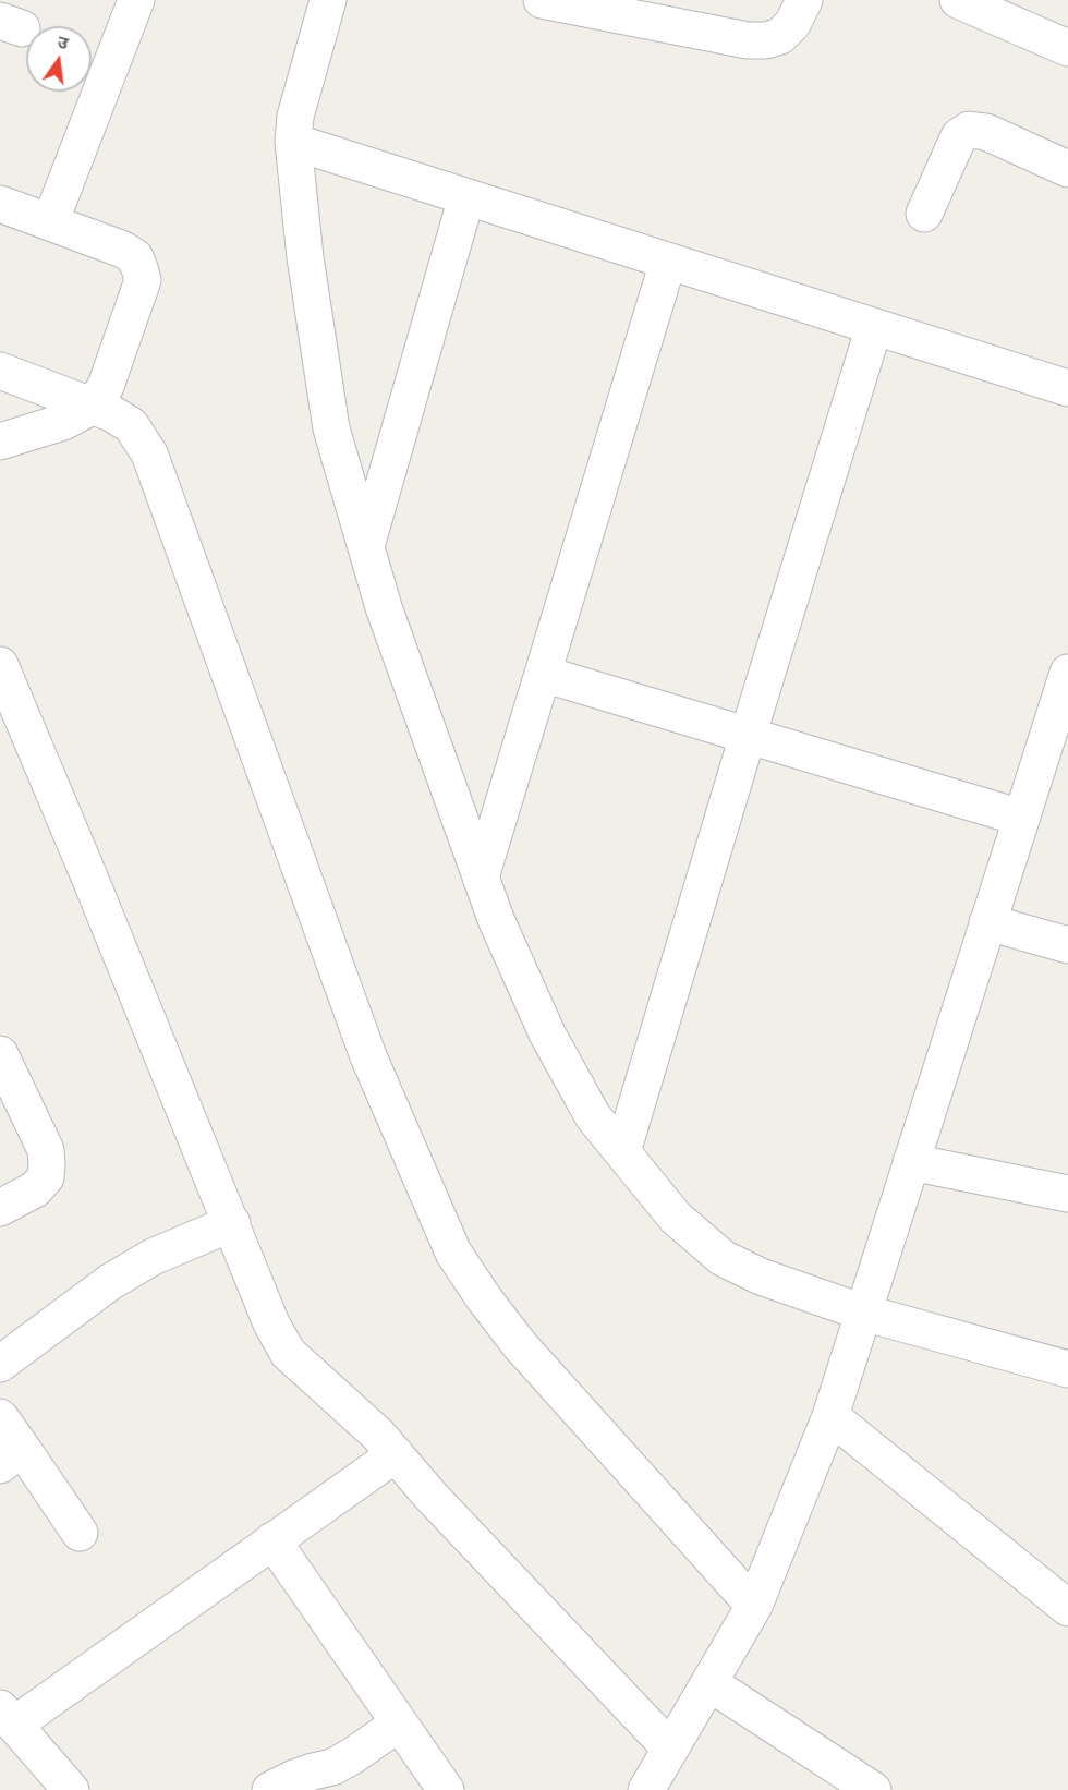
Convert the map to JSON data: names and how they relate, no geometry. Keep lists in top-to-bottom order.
{
  "north": "top"
}
